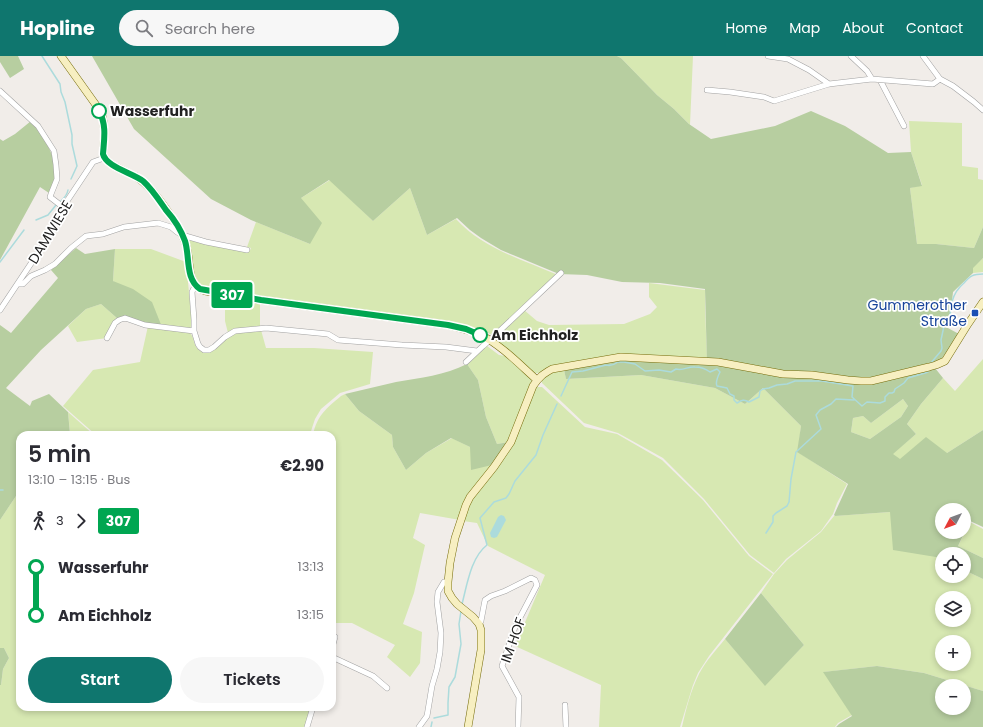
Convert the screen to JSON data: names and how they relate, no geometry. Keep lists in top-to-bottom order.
{
  "streets": {
    "street": ["DAMWIESE", "IM HOF"]
  },
  "places": {
    "other": ["Wasserfuhr", "Am Eichholz"],
    "transit": ["Gummerother Straße"]
  },
  "lines": ["bus line 307"],
  "north": "bottom left",
  "page": {
    "header": "Hopline",
    "search": "Search here",
    "nav": [
      "Home",
      "Map",
      "About",
      "Contact"
    ],
    "on_map": "307",
    "heading": ["5 min", "13:10 – 13:15 · Bus", "€2.90"],
    "legs": ["3", "307"],
    "map_buttons": ["+", "−"],
    "list": [
      {
        "name": "Wasserfuhr",
        "value": "13:13"
      },
      {
        "name": "Am Eichholz",
        "value": "13:15"
      }
    ],
    "buttons": ["Start", "Tickets"]
  }
}
